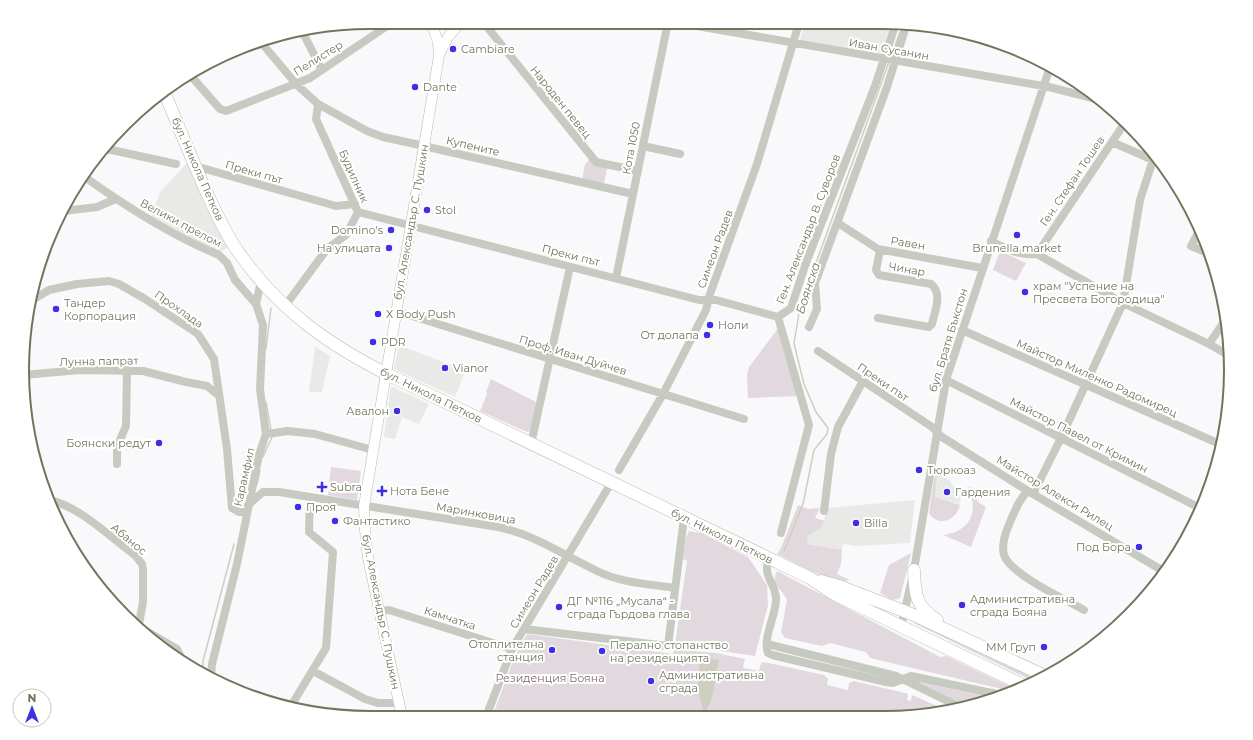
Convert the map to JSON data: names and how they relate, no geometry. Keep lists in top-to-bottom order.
{
  "streets": {
    "highway": ["бул. Никола Петков"],
    "main road": ["бул. Александър С. Пушкин"],
    "street": [
      "Иван Сусанин",
      "Пелистер",
      "Народен певец",
      "Купените",
      "Кота 1050",
      "Преки път",
      "Будилник",
      "Ген. Стефан Тошев",
      "Велики прелом",
      "Ген. Александър В. Суворов",
      "Равен",
      "Симеон Радев",
      "Чинар",
      "Прохлада",
      "бул. Братя Бъкстон",
      "Проф. Иван Дуйчев",
      "Лунна папрат",
      "Майстор Миленко Радомирец",
      "Майстор Павел от Кримин",
      "Карамфил",
      "Майстор Алекси Рилец",
      "Маринковица",
      "Абанос",
      "Камчатка"
    ]
  },
  "crossings": [
    ["Иван Сусанин", "Ген. Александър В. Суворов"],
    ["Иван Сусанин", "Симеон Радев"],
    ["Иван Сусанин", "бул. Братя Бъкстон"],
    ["Пелистер", "Купените"],
    ["Народен певец", "Кота 1050"],
    ["Купените", "Кота 1050"],
    ["Купените", "Будилник"],
    ["Купените", "бул. Александър С. Пушкин"],
    ["Кота 1050", "Преки път"],
    ["бул. Никола Петков", "Преки път"],
    ["бул. Никола Петков", "Будилник"],
    ["бул. Никола Петков", "бул. Александър С. Пушкин"],
    ["бул. Никола Петков", "Симеон Радев"],
    ["бул. Никола Петков", "бул. Братя Бъкстон"],
    ["Преки път", "Будилник"],
    ["Преки път", "бул. Александър С. Пушкин"],
    ["Преки път", "Ген. Александър В. Суворов"],
    ["Преки път", "Симеон Радев"],
    ["Преки път", "бул. Братя Бъкстон"],
    ["Преки път", "Майстор Алекси Рилец"],
    ["бул. Александър С. Пушкин", "Проф. Иван Дуйчев"],
    ["бул. Александър С. Пушкин", "Маринковица"],
    ["бул. Александър С. Пушкин", "Камчатка"],
    ["Велики прелом", "Карамфил"],
    ["Равен", "Чинар"],
    ["Равен", "бул. Братя Бъкстон"],
    ["Симеон Радев", "Проф. Иван Дуйчев"],
    ["Симеон Радев", "Маринковица"],
    ["Симеон Радев", "Камчатка"],
    ["Прохлада", "Лунна папрат"],
    ["Прохлада", "Карамфил"],
    ["бул. Братя Бъкстон", "Майстор Миленко Радомирец"],
    ["бул. Братя Бъкстон", "Майстор Павел от Кримин"],
    ["бул. Братя Бъкстон", "Майстор Алекси Рилец"],
    ["Карамфил", "Маринковица"]
  ],
  "water": ["Боянска"],
  "parks": ["Резиденция Бояна"],
  "places": {
    "other": [
      "Cambiare",
      "Dante",
      "Stol",
      "Domino's",
      "Brunella market",
      "На улицата",
      "храм \"Успение на Пресвета Богородица\"",
      "Тандер Корпорация",
      "X Body Push",
      "Ноли",
      "От долапа",
      "PDR",
      "Vianor",
      "Авалон",
      "Боянски редут",
      "Тюркоаз",
      "Гардения",
      "Проя",
      "Фантастико",
      "Billa",
      "Под Бора",
      "Административна сграда Бояна",
      "ДГ №116 „Мусала“ - сграда Гърдова глава",
      "ММ Груп",
      "Отоплителна станция",
      "Перално стопанство на резиденцията",
      "Административна сграда"
    ],
    "health": ["Subra", "Нота Бене"]
  },
  "north": "top"
}
